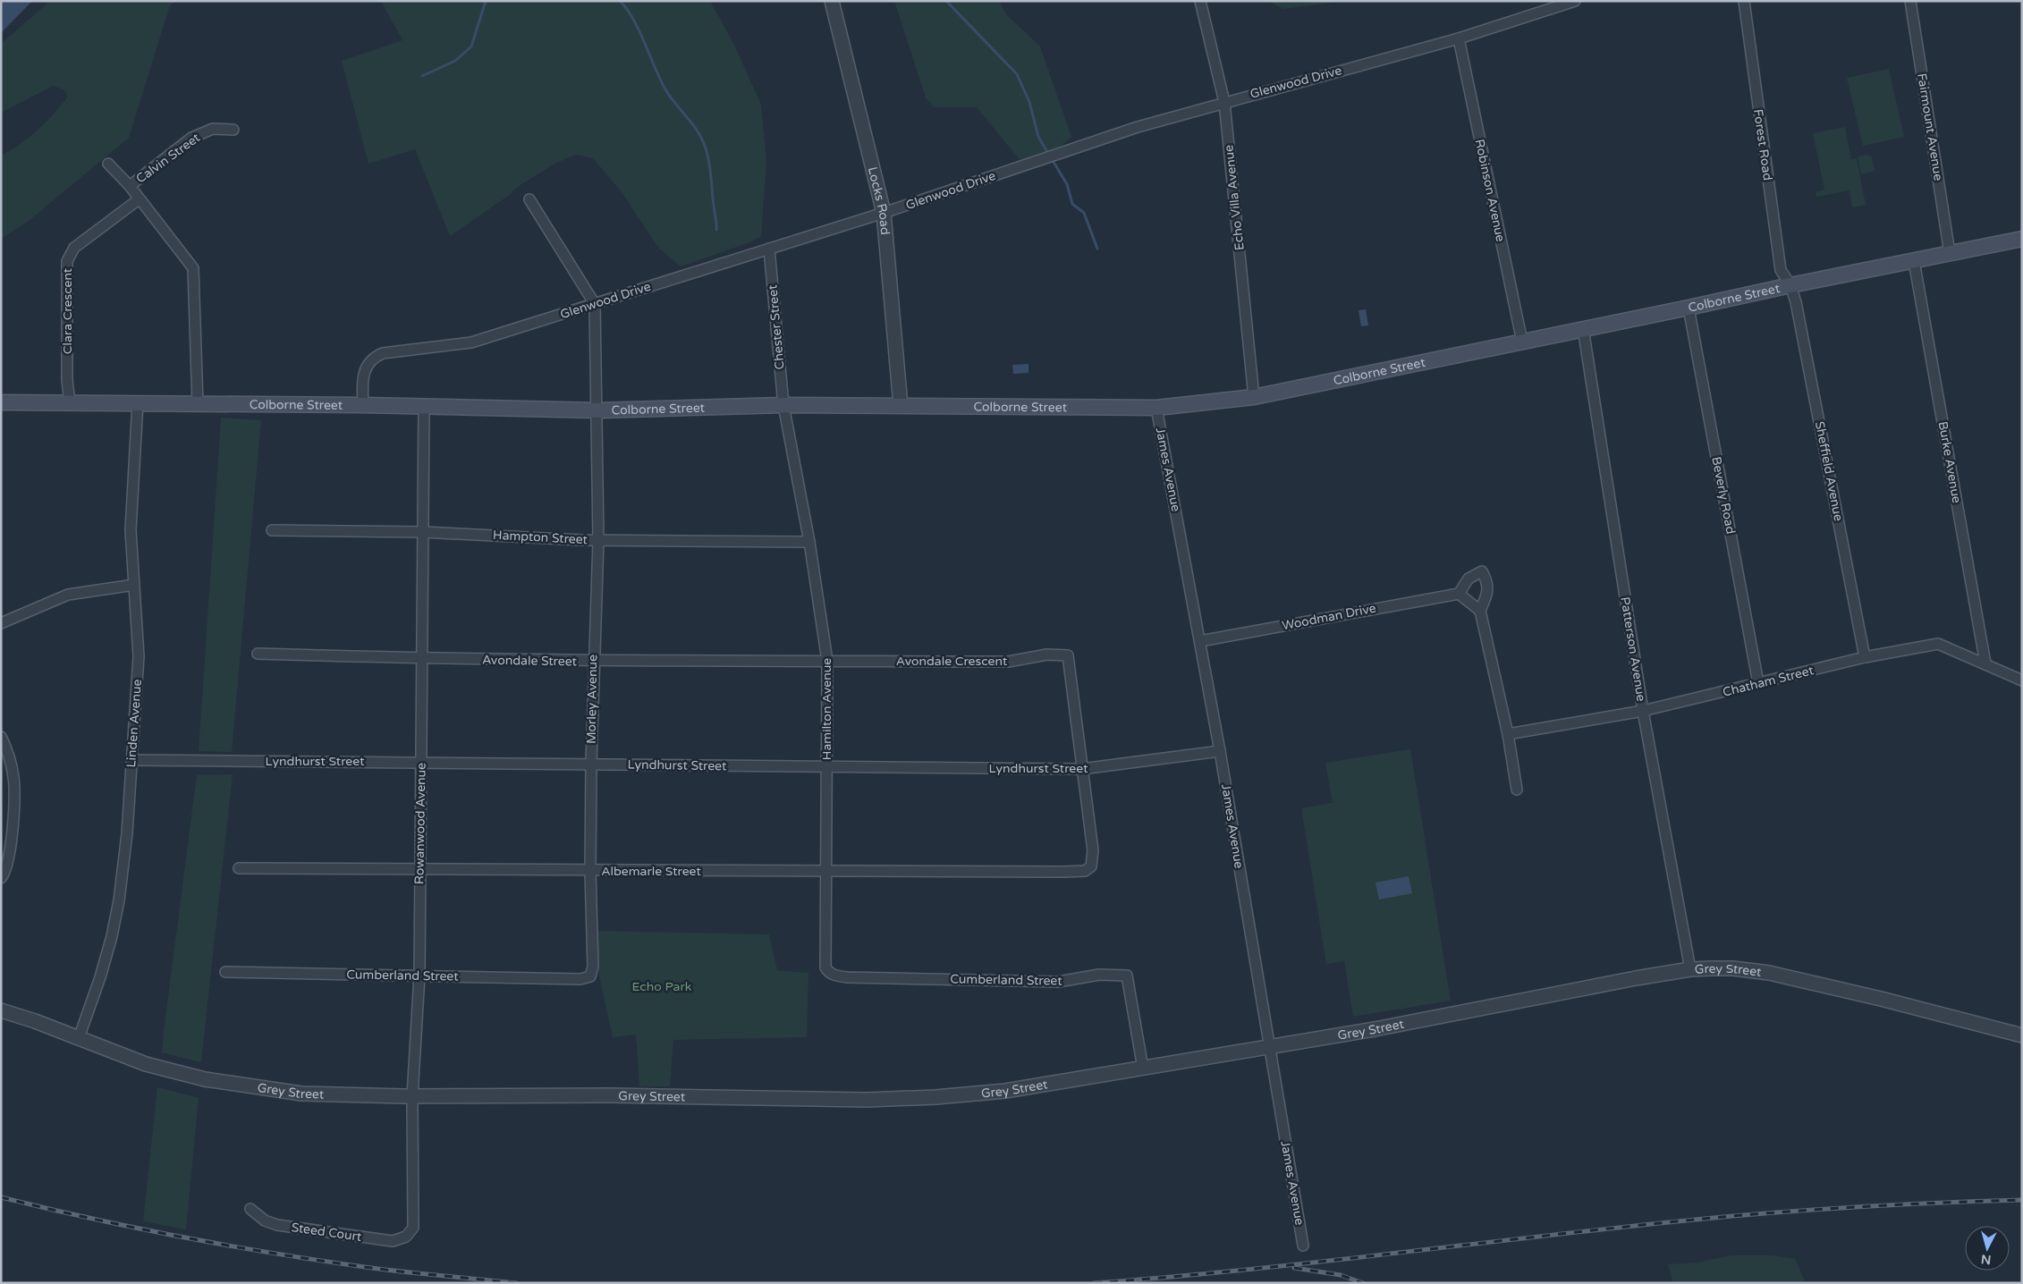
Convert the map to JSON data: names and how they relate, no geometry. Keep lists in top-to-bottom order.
{
  "streets": {
    "main road": ["Colborne Street"],
    "street": [
      "Glenwood Drive",
      "Fairmount Avenue",
      "Forest Road",
      "Calvin Street",
      "Robinson Avenue",
      "Echo Villa Avenue",
      "Locks Road",
      "Clara Crescent",
      "Chester Street",
      "Burke Avenue",
      "James Avenue",
      "Sheffield Avenue",
      "Beverly Road",
      "Hampton Street",
      "Woodman Drive",
      "Patterson Avenue",
      "Avondale Street",
      "Avondale Crescent",
      "Chatham Street",
      "Morley Avenue",
      "Hamilton Avenue",
      "Linden Avenue",
      "Lyndhurst Street",
      "Rowanwood Avenue",
      "Albemarle Street",
      "Grey Street",
      "Cumberland Street",
      "Steed Court"
    ]
  },
  "crossings": [
    ["Glenwood Drive", "Robinson Avenue"],
    ["Glenwood Drive", "Echo Villa Avenue"],
    ["Glenwood Drive", "Locks Road"],
    ["Glenwood Drive", "Colborne Street"],
    ["Glenwood Drive", "Chester Street"],
    ["Glenwood Drive", "Morley Avenue"],
    ["Fairmount Avenue", "Colborne Street"],
    ["Forest Road", "Colborne Street"],
    ["Forest Road", "Sheffield Avenue"],
    ["Robinson Avenue", "Colborne Street"],
    ["Echo Villa Avenue", "Colborne Street"],
    ["Locks Road", "Colborne Street"],
    ["Colborne Street", "Clara Crescent"],
    ["Colborne Street", "Chester Street"],
    ["Colborne Street", "Burke Avenue"],
    ["Colborne Street", "James Avenue"],
    ["Colborne Street", "Sheffield Avenue"],
    ["Colborne Street", "Beverly Road"],
    ["Colborne Street", "Patterson Avenue"],
    ["Colborne Street", "Morley Avenue"],
    ["Colborne Street", "Hamilton Avenue"],
    ["Colborne Street", "Linden Avenue"],
    ["Colborne Street", "Rowanwood Avenue"],
    ["Chester Street", "Hamilton Avenue"],
    ["Burke Avenue", "Chatham Street"],
    ["James Avenue", "Woodman Drive"],
    ["James Avenue", "Lyndhurst Street"],
    ["James Avenue", "Grey Street"],
    ["Sheffield Avenue", "Chatham Street"],
    ["Beverly Road", "Chatham Street"],
    ["Hampton Street", "Morley Avenue"],
    ["Hampton Street", "Hamilton Avenue"],
    ["Hampton Street", "Rowanwood Avenue"],
    ["Patterson Avenue", "Chatham Street"],
    ["Patterson Avenue", "Grey Street"],
    ["Avondale Street", "Avondale Crescent"],
    ["Avondale Street", "Morley Avenue"],
    ["Avondale Street", "Hamilton Avenue"],
    ["Avondale Street", "Rowanwood Avenue"],
    ["Avondale Crescent", "Hamilton Avenue"],
    ["Avondale Crescent", "Lyndhurst Street"],
    ["Avondale Crescent", "Albemarle Street"],
    ["Morley Avenue", "Lyndhurst Street"],
    ["Morley Avenue", "Albemarle Street"],
    ["Morley Avenue", "Cumberland Street"],
    ["Hamilton Avenue", "Lyndhurst Street"],
    ["Hamilton Avenue", "Albemarle Street"],
    ["Hamilton Avenue", "Cumberland Street"],
    ["Linden Avenue", "Lyndhurst Street"],
    ["Linden Avenue", "Grey Street"],
    ["Lyndhurst Street", "Rowanwood Avenue"],
    ["Lyndhurst Street", "Albemarle Street"],
    ["Rowanwood Avenue", "Albemarle Street"],
    ["Rowanwood Avenue", "Grey Street"],
    ["Rowanwood Avenue", "Cumberland Street"],
    ["Rowanwood Avenue", "Steed Court"],
    ["Grey Street", "Cumberland Street"]
  ],
  "parks": ["Echo Park"],
  "north": "bottom"
}
